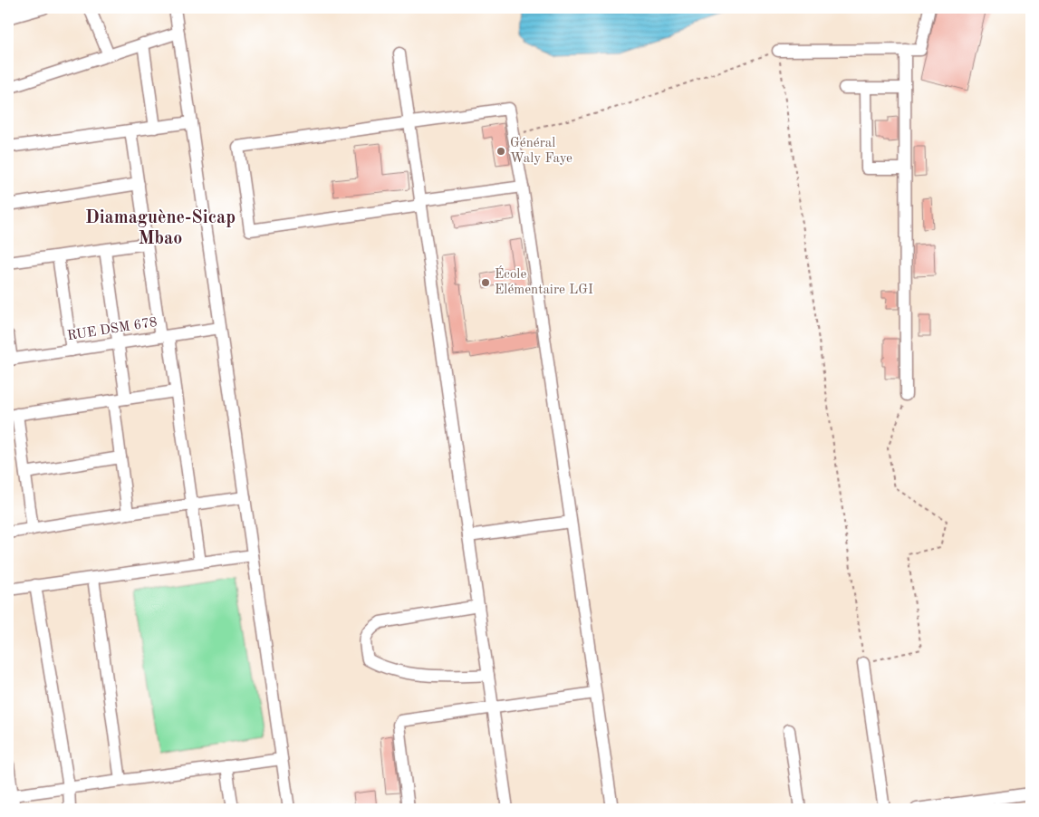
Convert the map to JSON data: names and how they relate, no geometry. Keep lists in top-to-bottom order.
{
  "streets": {
    "street": ["RUE DSM 678"]
  },
  "districts": ["Diamaguène-Sicap Mbao"],
  "places": ["Général Waly Faye", "École Elémentaire LGI"]
}
